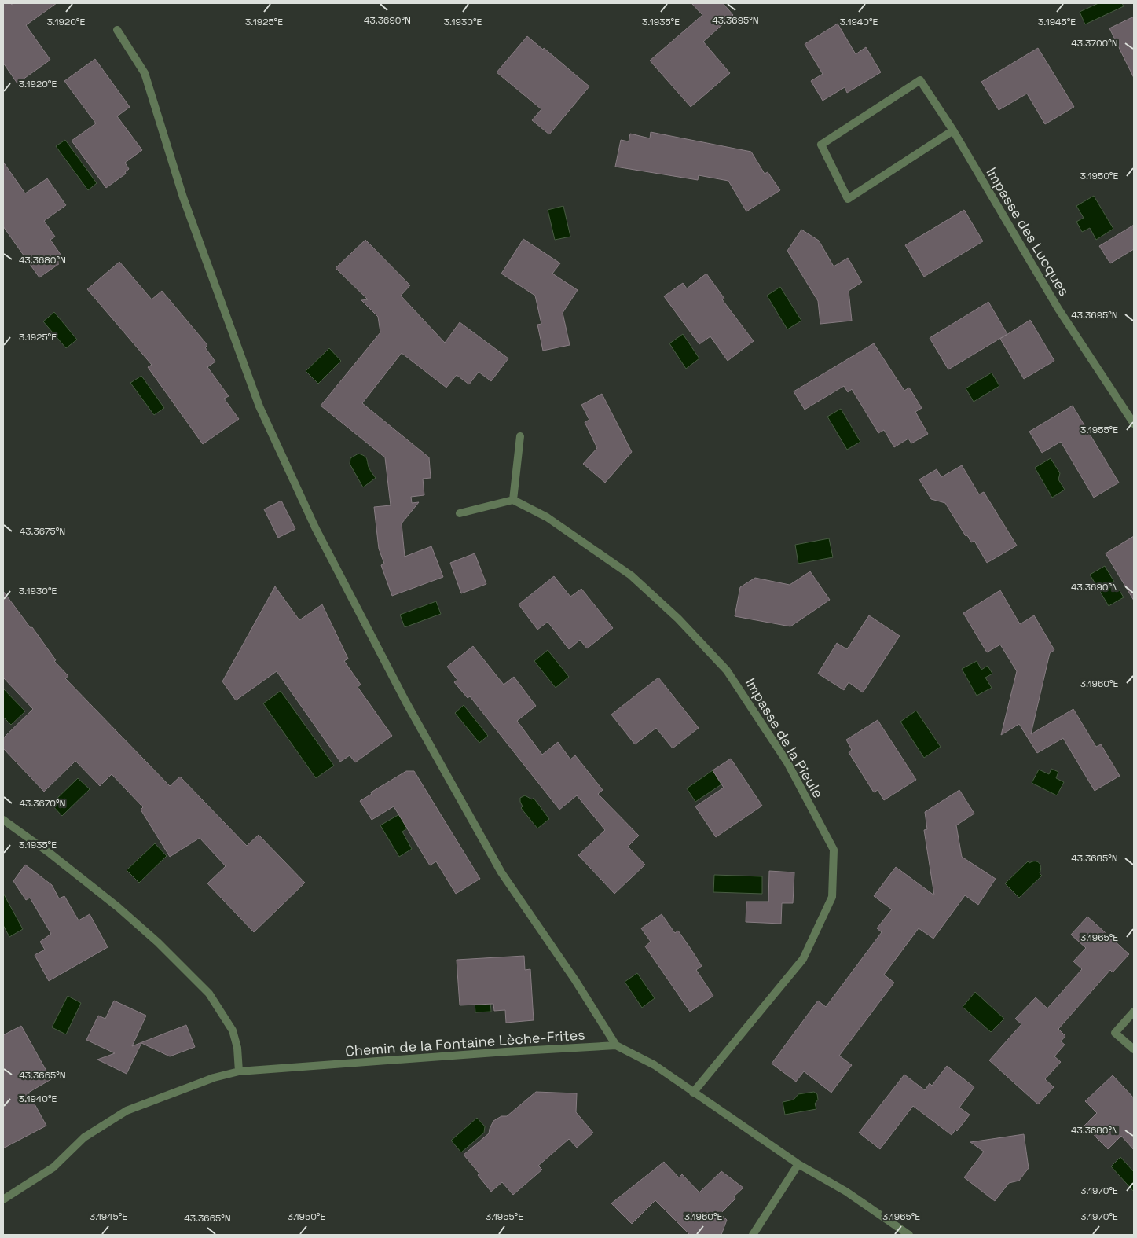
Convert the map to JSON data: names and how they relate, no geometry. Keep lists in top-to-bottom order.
{
  "streets": {
    "street": ["Impasse des Lucques", "Impasse de la Pieule", "Chemin de la Fontaine Lèche-Frites"]
  },
  "coordinates": [
    "43.3690°N",
    "43.3695°N",
    "3.1920°E",
    "3.1935°E",
    "3.1940°E",
    "3.1945°E",
    "3.1925°E",
    "3.1930°E",
    "43.3700°N",
    "3.1950°E",
    "43.3680°N",
    "3.1955°E",
    "43.3675°N",
    "3.1960°E",
    "43.3670°N",
    "43.3685°N",
    "3.1965°E",
    "43.3665°N",
    "3.1970°E"
  ]
}
